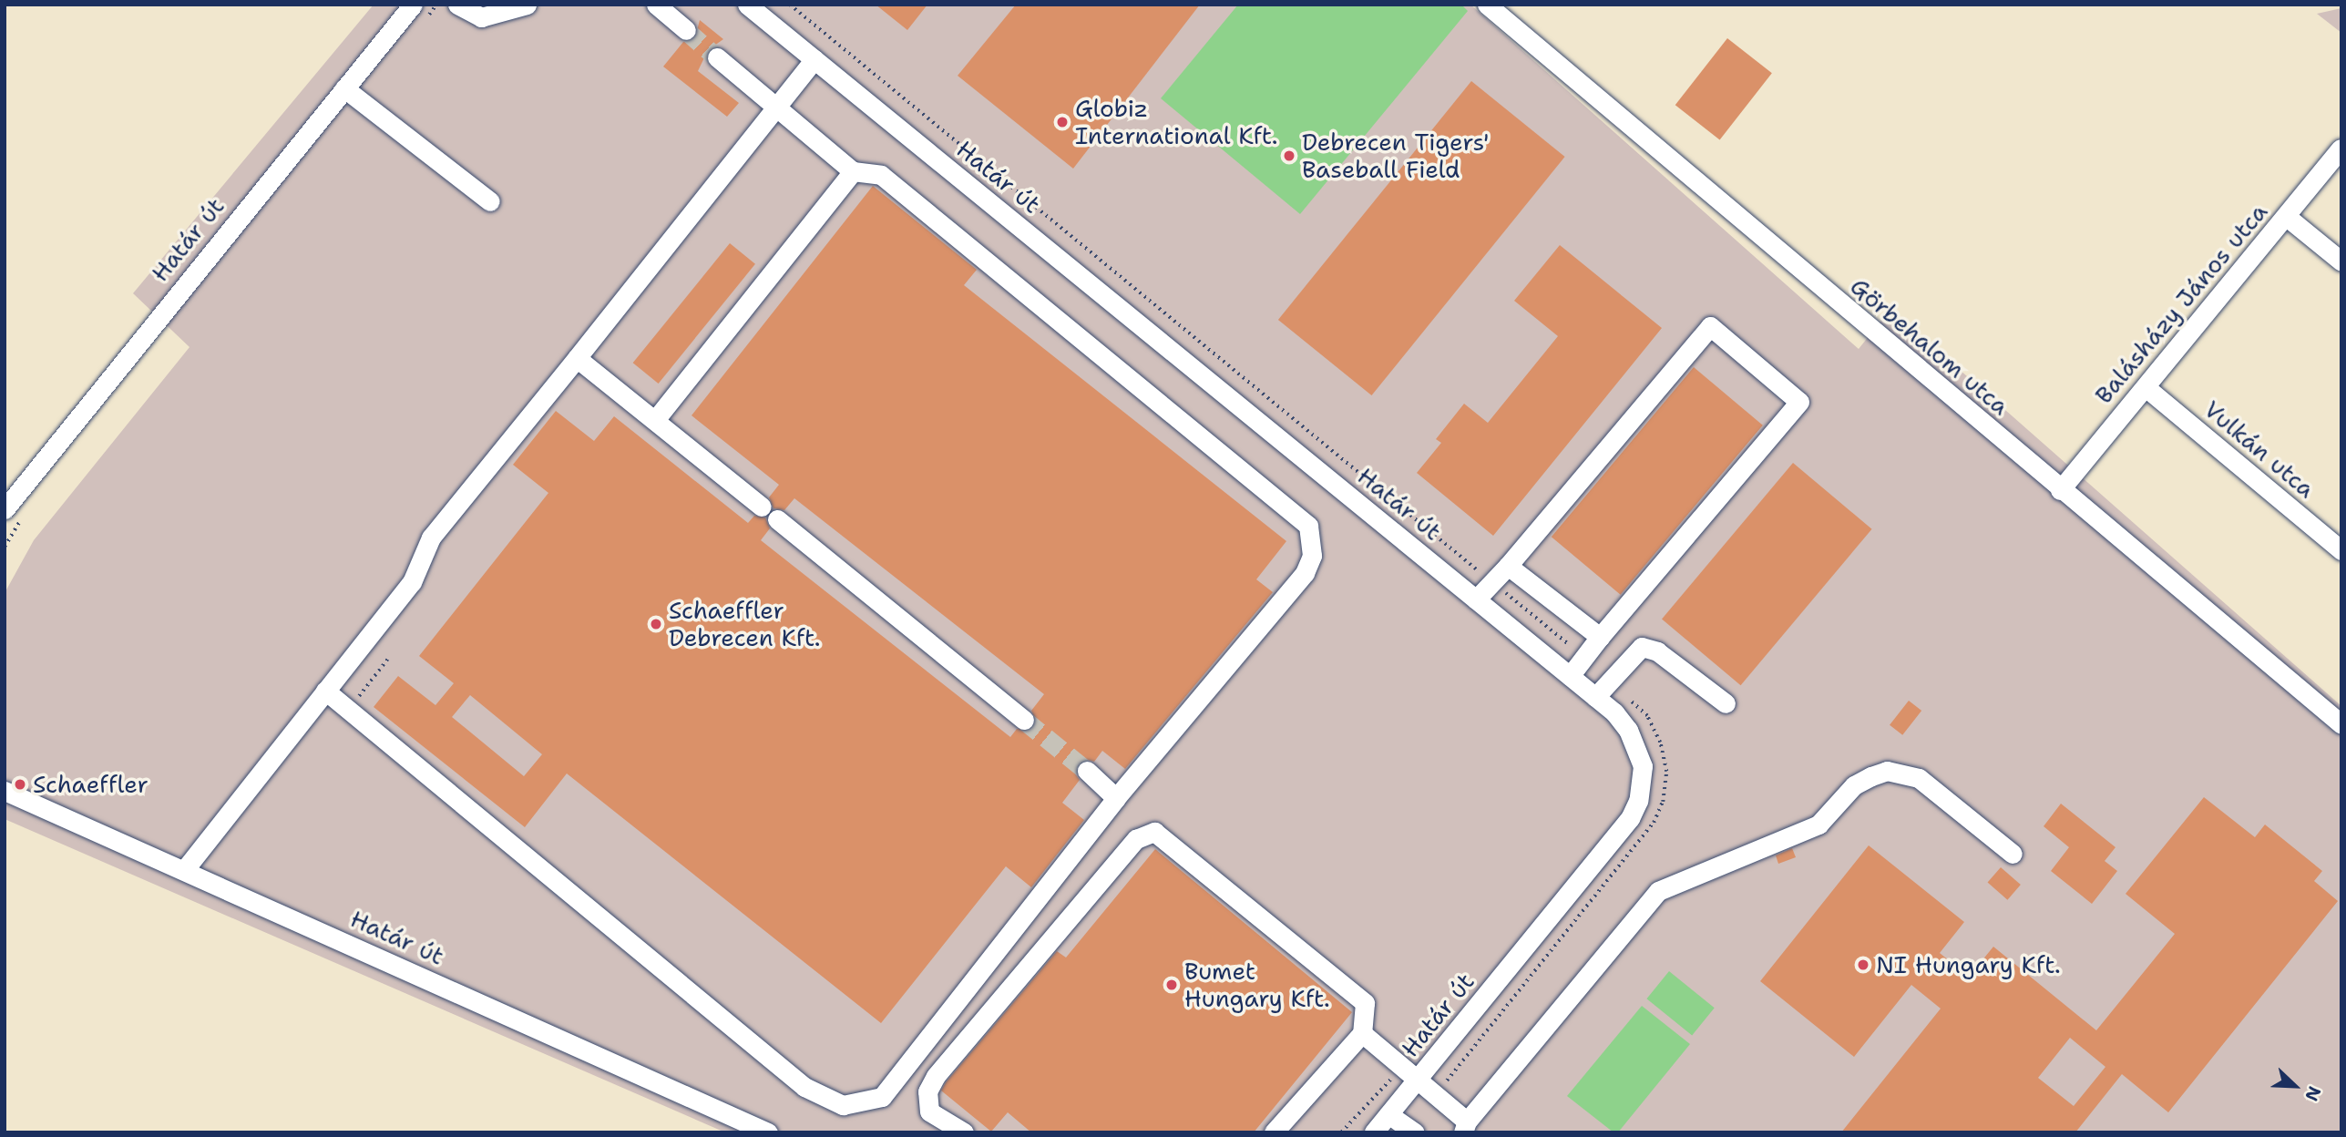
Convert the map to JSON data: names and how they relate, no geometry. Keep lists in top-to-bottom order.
{
  "streets": {
    "street": [
      "Határ út",
      "Balásházy János utca",
      "Görbehalom utca",
      "Vulkán utca"
    ]
  },
  "crossings": [
    ["Balásházy János utca", "Görbehalom utca"],
    ["Balásházy János utca", "Vulkán utca"]
  ],
  "places": [
    "Globiz International Kft.",
    "Debrecen Tigers' Baseball Field",
    "Schaeffler Debrecen Kft.",
    "Schaeffler",
    "NI Hungary Kft.",
    "Bumet Hungary Kft."
  ],
  "north": "bottom right"
}
